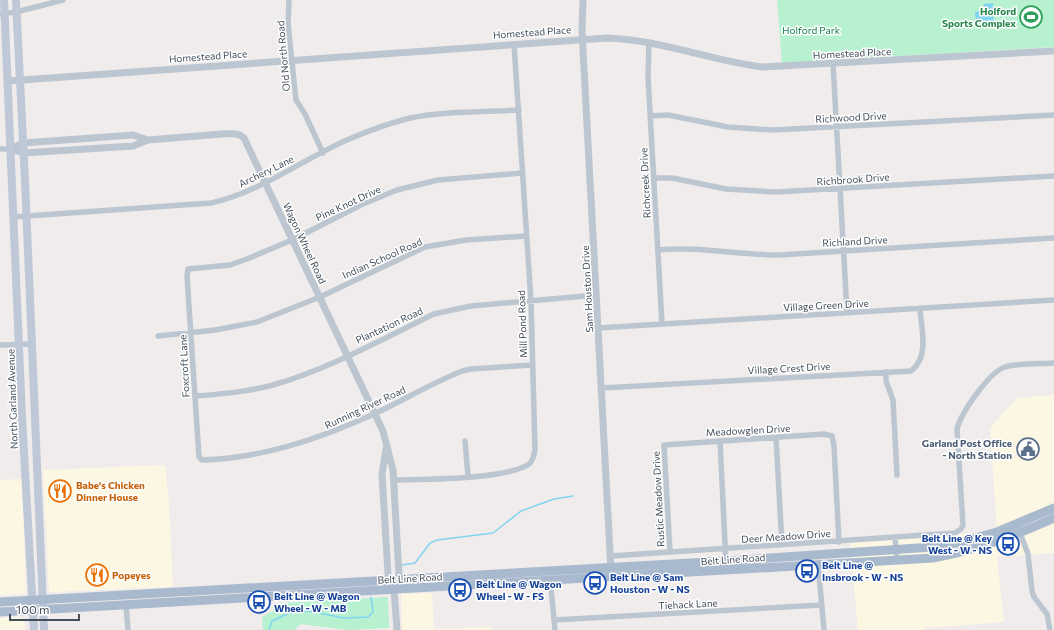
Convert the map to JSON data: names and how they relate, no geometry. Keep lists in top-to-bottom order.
{
  "streets": {
    "main road": ["North Garland Avenue", "Belt Line Road"],
    "street": [
      "Homestead Place",
      "Old North Road",
      "Richwood Drive",
      "Archery Lane",
      "Richbrook Drive",
      "Richcreek Drive",
      "Pine Knot Drive",
      "Richland Drive",
      "Wagon Wheel Road",
      "Indian School Road",
      "Sam Houston Drive",
      "Village Green Drive",
      "Mill Pond Road",
      "Plantation Road",
      "Foxcroft Lane",
      "Village Crest Drive",
      "Running River Road",
      "Meadowglen Drive",
      "Rustic Meadow Drive",
      "Deer Meadow Drive",
      "Tiehack Lane"
    ]
  },
  "crossings": [
    ["Homestead Place", "Old North Road"],
    ["Homestead Place", "Richcreek Drive"],
    ["Homestead Place", "Sam Houston Drive"],
    ["Homestead Place", "Mill Pond Road"],
    ["Homestead Place", "North Garland Avenue"],
    ["Old North Road", "Archery Lane"],
    ["Richwood Drive", "Richcreek Drive"],
    ["Archery Lane", "Wagon Wheel Road"],
    ["Archery Lane", "Mill Pond Road"],
    ["Archery Lane", "North Garland Avenue"],
    ["Richbrook Drive", "Richcreek Drive"],
    ["Richcreek Drive", "Richland Drive"],
    ["Richcreek Drive", "Village Green Drive"],
    ["Pine Knot Drive", "Wagon Wheel Road"],
    ["Pine Knot Drive", "Mill Pond Road"],
    ["Pine Knot Drive", "Foxcroft Lane"],
    ["Wagon Wheel Road", "Indian School Road"],
    ["Wagon Wheel Road", "Mill Pond Road"],
    ["Wagon Wheel Road", "Plantation Road"],
    ["Wagon Wheel Road", "North Garland Avenue"],
    ["Wagon Wheel Road", "Running River Road"],
    ["Wagon Wheel Road", "Belt Line Road"],
    ["Indian School Road", "Mill Pond Road"],
    ["Indian School Road", "Foxcroft Lane"],
    ["Sam Houston Drive", "Village Green Drive"],
    ["Sam Houston Drive", "Plantation Road"],
    ["Sam Houston Drive", "Village Crest Drive"],
    ["Sam Houston Drive", "Deer Meadow Drive"],
    ["Sam Houston Drive", "Belt Line Road"],
    ["Village Green Drive", "Village Crest Drive"],
    ["Mill Pond Road", "Plantation Road"],
    ["Mill Pond Road", "Running River Road"],
    ["Plantation Road", "Foxcroft Lane"],
    ["Foxcroft Lane", "Running River Road"],
    ["North Garland Avenue", "Belt Line Road"],
    ["Meadowglen Drive", "Rustic Meadow Drive"],
    ["Meadowglen Drive", "Deer Meadow Drive"],
    ["Rustic Meadow Drive", "Deer Meadow Drive"]
  ],
  "parks": ["Holford Park"],
  "places": {
    "sports": ["Holford Sports Complex"],
    "public building": ["Garland Post Office - North Station"],
    "restaurant": ["Babe's Chicken Dinner House", "Popeyes"],
    "bus stop": [
      "Belt Line @ Key West - W - NS",
      "Belt Line @ Insbrook - W - NS",
      "Belt Line @ Sam Houston - W - NS",
      "Belt Line @ Wagon Wheel - W - FS",
      "Belt Line @ Wagon Wheel - W - MB"
    ]
  },
  "scale_bar": "100 m"
}
